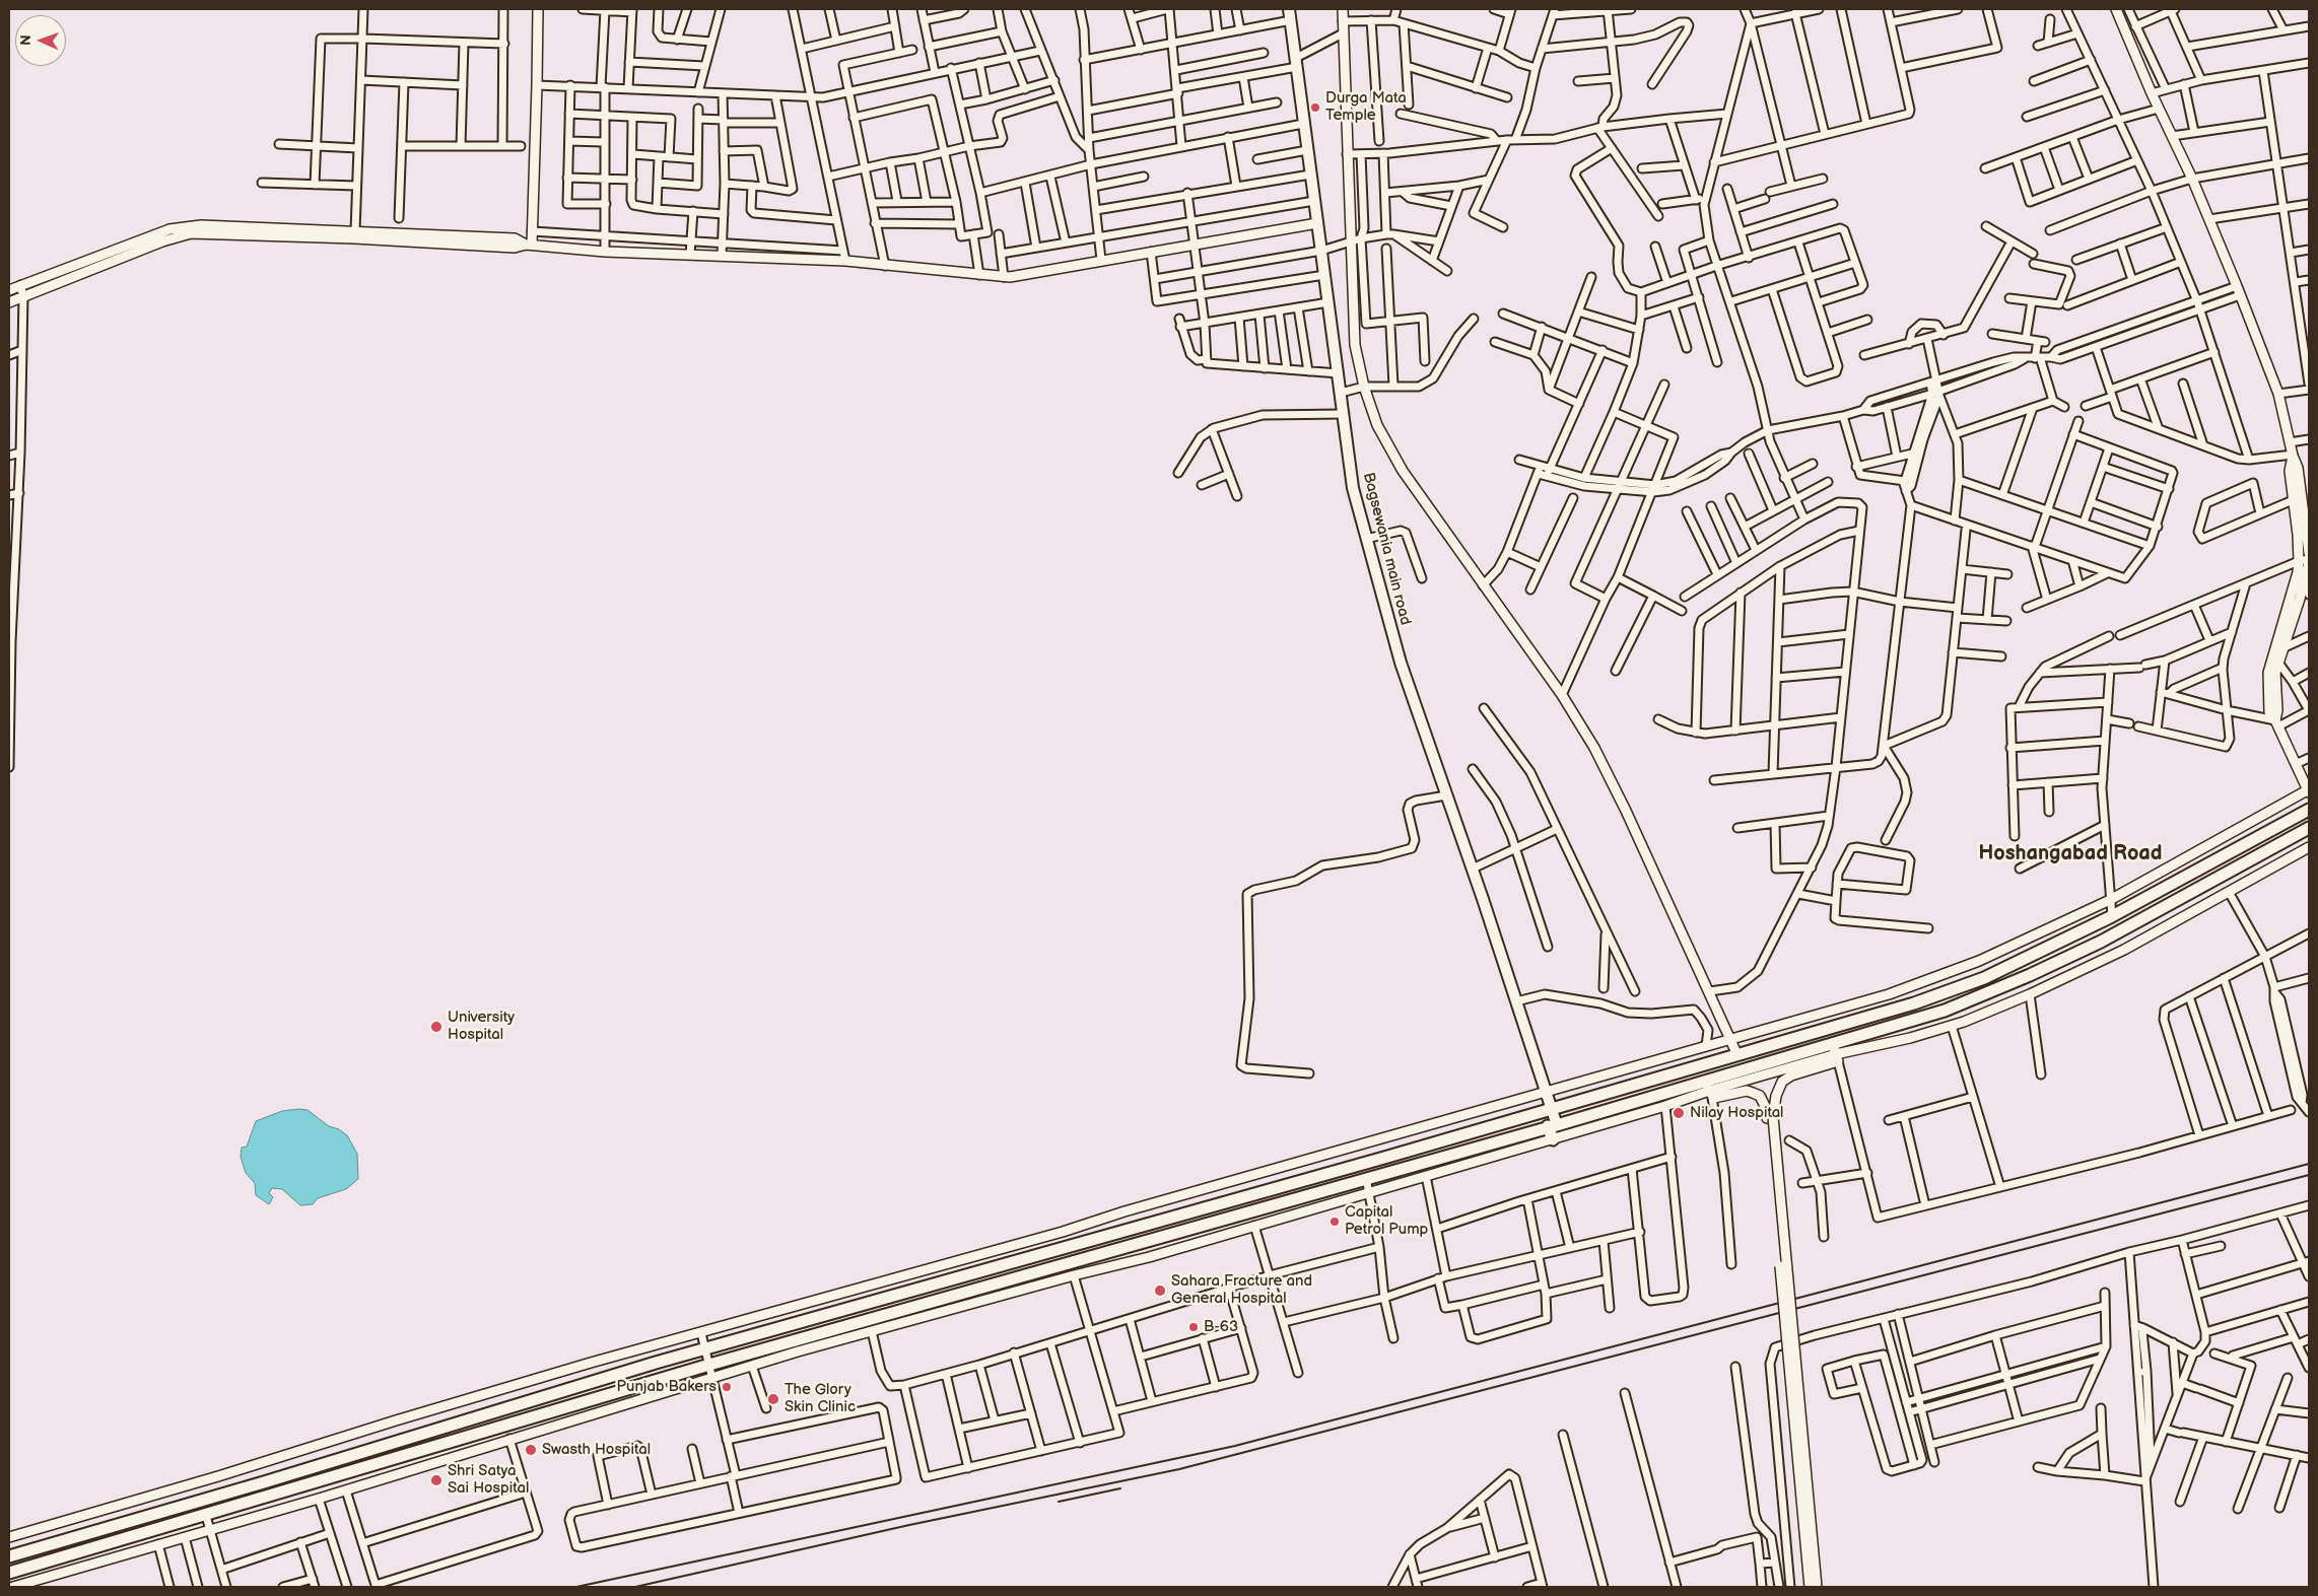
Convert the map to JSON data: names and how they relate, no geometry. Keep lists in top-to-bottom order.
{
  "streets": {
    "main road": ["Bagsewania main road"]
  },
  "districts": ["Hoshangabad Road"],
  "places": [
    "Durga Mata Temple",
    "University Hospital",
    "Nilay Hospital",
    "Capital Petrol Pump",
    "Sahara Fracture and General Hospital",
    "B-63",
    "Punjab Bakers",
    "The Glory Skin Clinic",
    "Swasth Hospital",
    "Shri Satya Sai Hospital"
  ],
  "north": "left"
}
